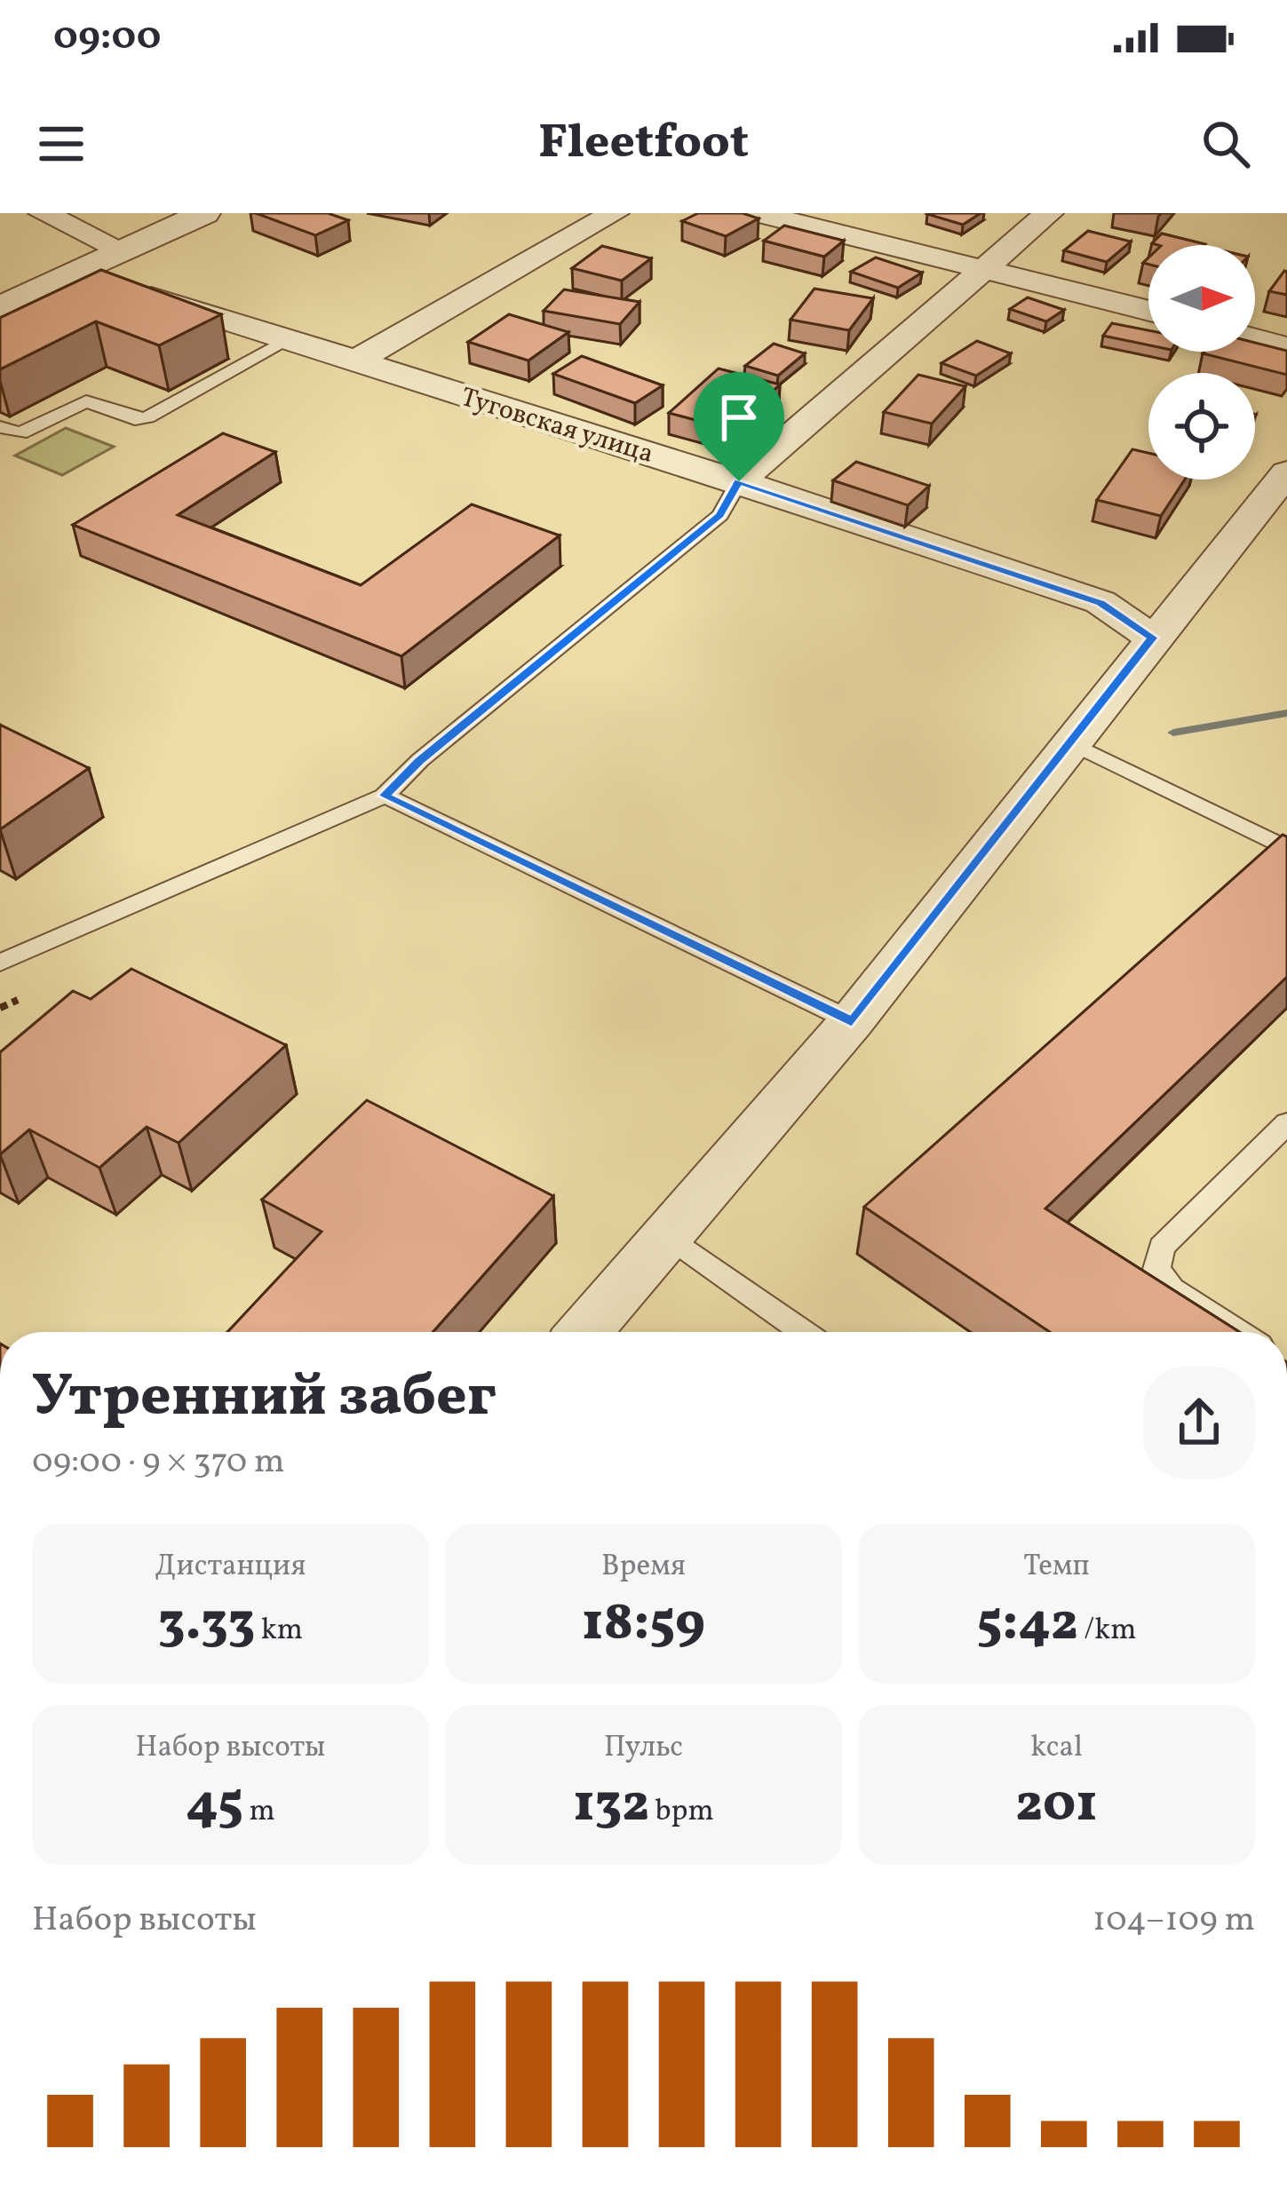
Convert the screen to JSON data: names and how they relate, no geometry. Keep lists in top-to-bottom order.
{
  "streets": {
    "street": ["Туговская улица"]
  },
  "north": "right",
  "page": {
    "status": "09:00",
    "header": "Fleetfoot",
    "heading": ["Утренний забег", "09:00 · 9 × 370 m"],
    "stats": [
      ["Дистанция", "3.33 km"],
      ["Время", "18:59"],
      ["Темп", "5:42 /km"],
      ["Набор высоты", "45 m"],
      ["Пульс", "132 bpm"],
      ["kcal", "201"]
    ],
    "chart": ["Набор высоты", "104–109 m"]
  }
}
